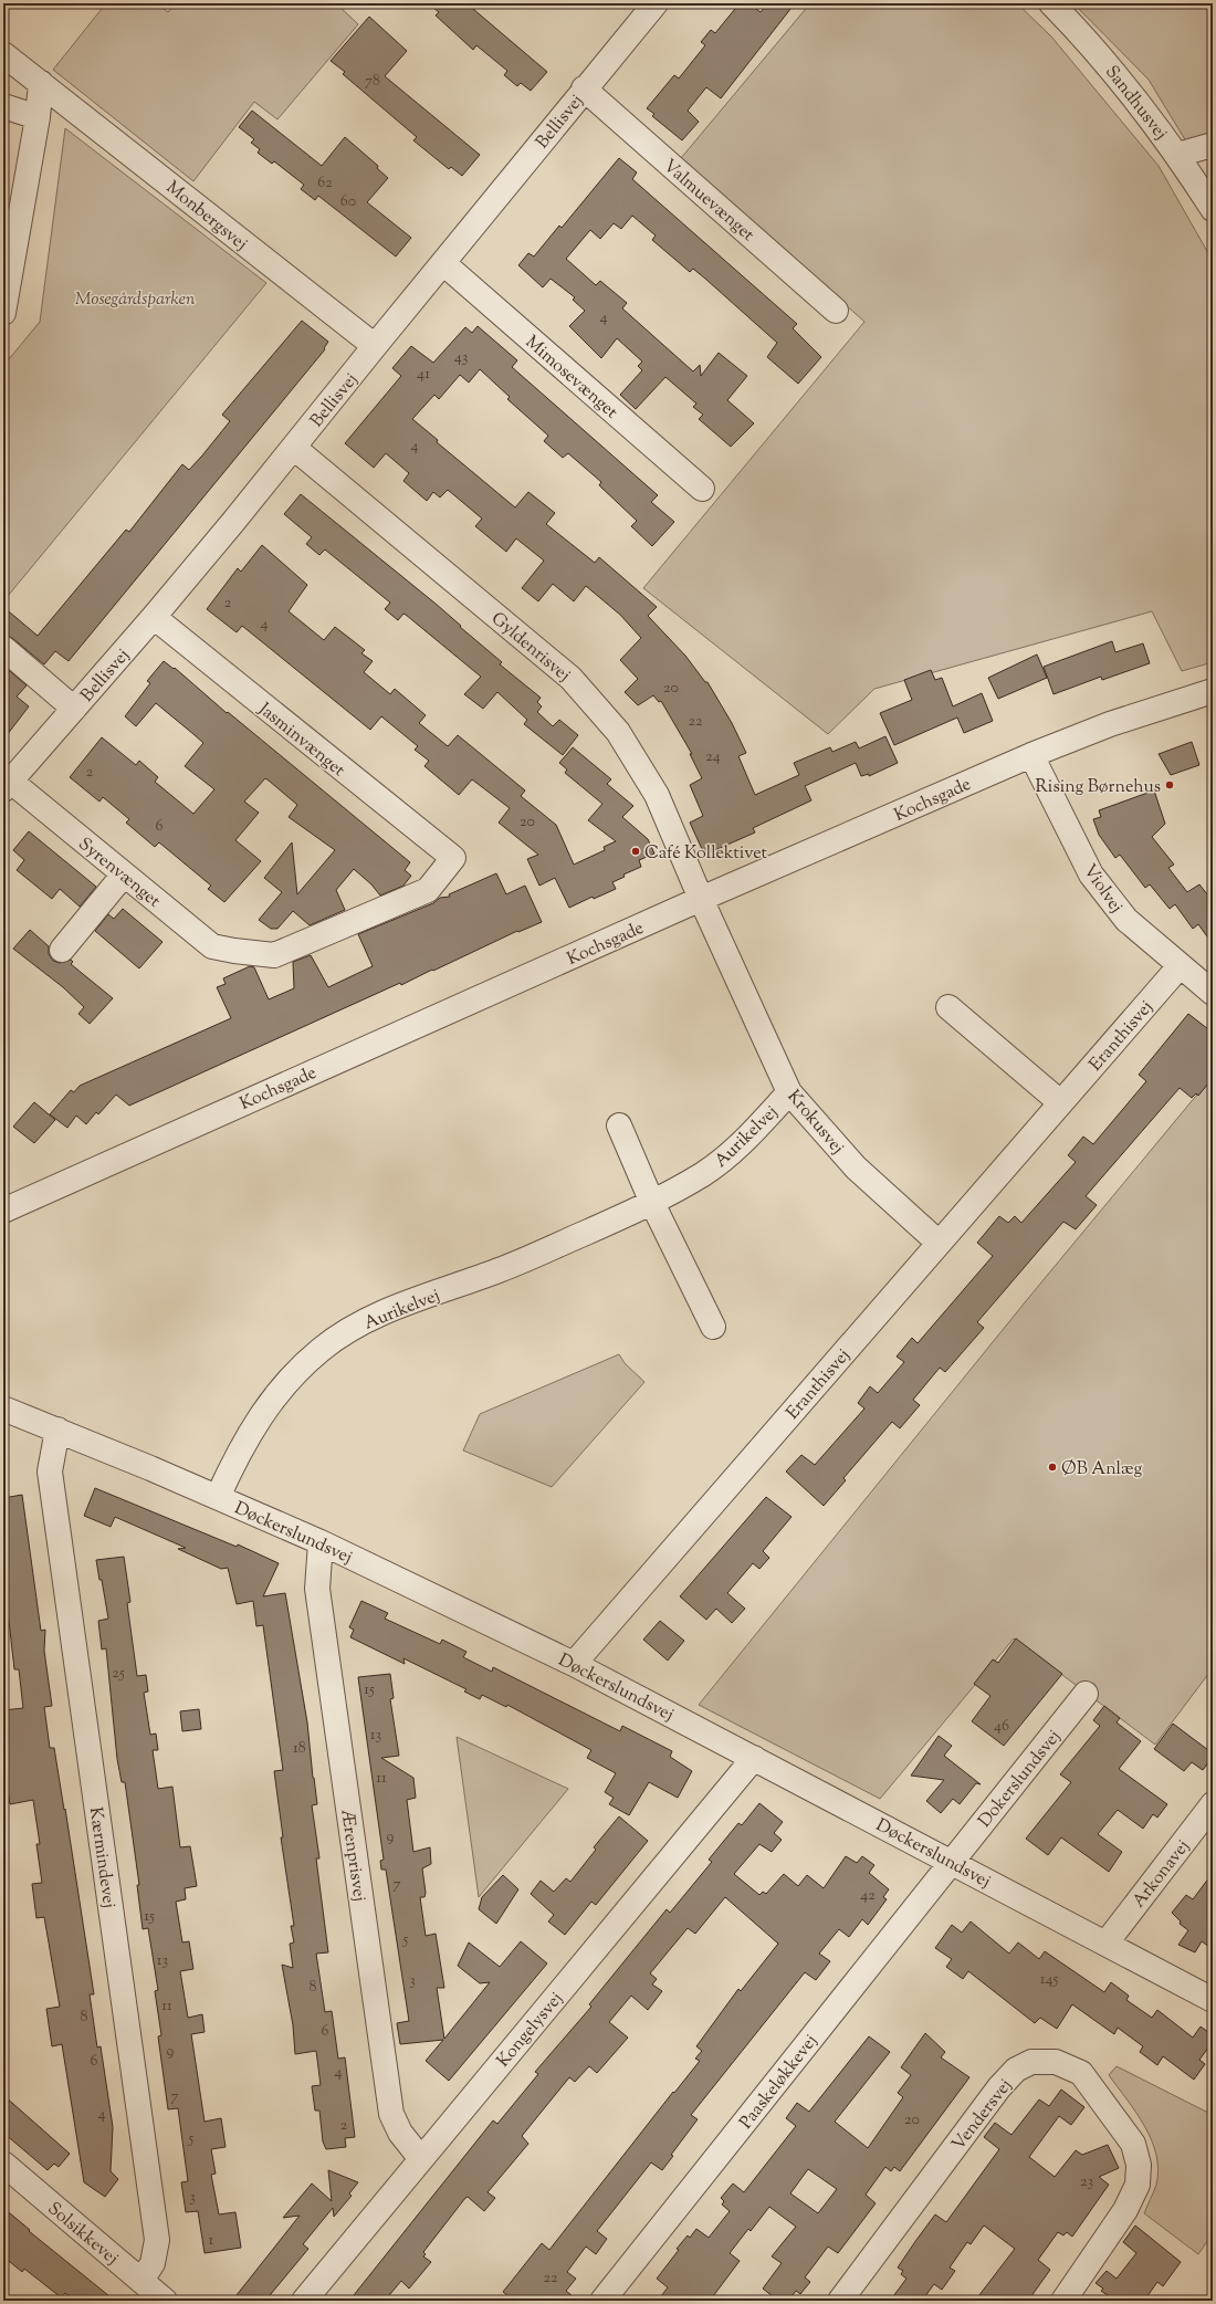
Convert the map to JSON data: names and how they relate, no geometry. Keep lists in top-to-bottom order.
{
  "streets": {
    "street": [
      "Sandhusvej",
      "Bellisvej",
      "Valmuevænget",
      "Monbergsvej",
      "Mimosevænget",
      "Gyldenrisvej",
      "Jasminvænget",
      "Kochsgade",
      "Syrenvænget",
      "Violvej",
      "Eranthisvej",
      "Krokusvej",
      "Aurikelvej",
      "Døckerslundsvej",
      "Dokerslundsvej",
      "Ærenprisvej",
      "Kærmindevej",
      "Arkonavej",
      "Kongelysvej",
      "Paaskeløkkevej",
      "Vendersvej",
      "Solsikkevej"
    ]
  },
  "crossings": [
    ["Bellisvej", "Valmuevænget"],
    ["Bellisvej", "Monbergsvej"],
    ["Bellisvej", "Mimosevænget"],
    ["Bellisvej", "Gyldenrisvej"],
    ["Bellisvej", "Jasminvænget"],
    ["Bellisvej", "Syrenvænget"],
    ["Gyldenrisvej", "Kochsgade"],
    ["Gyldenrisvej", "Krokusvej"],
    ["Jasminvænget", "Syrenvænget"],
    ["Kochsgade", "Violvej"],
    ["Kochsgade", "Krokusvej"],
    ["Violvej", "Eranthisvej"],
    ["Eranthisvej", "Krokusvej"],
    ["Eranthisvej", "Døckerslundsvej"],
    ["Krokusvej", "Aurikelvej"],
    ["Aurikelvej", "Døckerslundsvej"],
    ["Døckerslundsvej", "Dokerslundsvej"],
    ["Døckerslundsvej", "Ærenprisvej"],
    ["Døckerslundsvej", "Kærmindevej"],
    ["Døckerslundsvej", "Arkonavej"],
    ["Døckerslundsvej", "Kongelysvej"],
    ["Døckerslundsvej", "Paaskeløkkevej"],
    ["Dokerslundsvej", "Paaskeløkkevej"],
    ["Ærenprisvej", "Kongelysvej"],
    ["Kærmindevej", "Solsikkevej"]
  ],
  "parks": ["Mosegårdsparken"],
  "places": ["Rising Børnehus", "Café Kollektivet", "ØB Anlæg"],
  "house_numbers": [
    "78",
    "62",
    "60",
    "4",
    "43",
    "41",
    "4",
    "2",
    "4",
    "20",
    "22",
    "24",
    "2",
    "20",
    "6",
    "25",
    "15",
    "46",
    "13",
    "18",
    "11",
    "9",
    "7",
    "42",
    "15",
    "5",
    "13",
    "145",
    "3",
    "8",
    "11",
    "8",
    "6",
    "9",
    "6",
    "4",
    "7",
    "4",
    "20",
    "2",
    "5",
    "23",
    "3",
    "1",
    "22"
  ]
}
